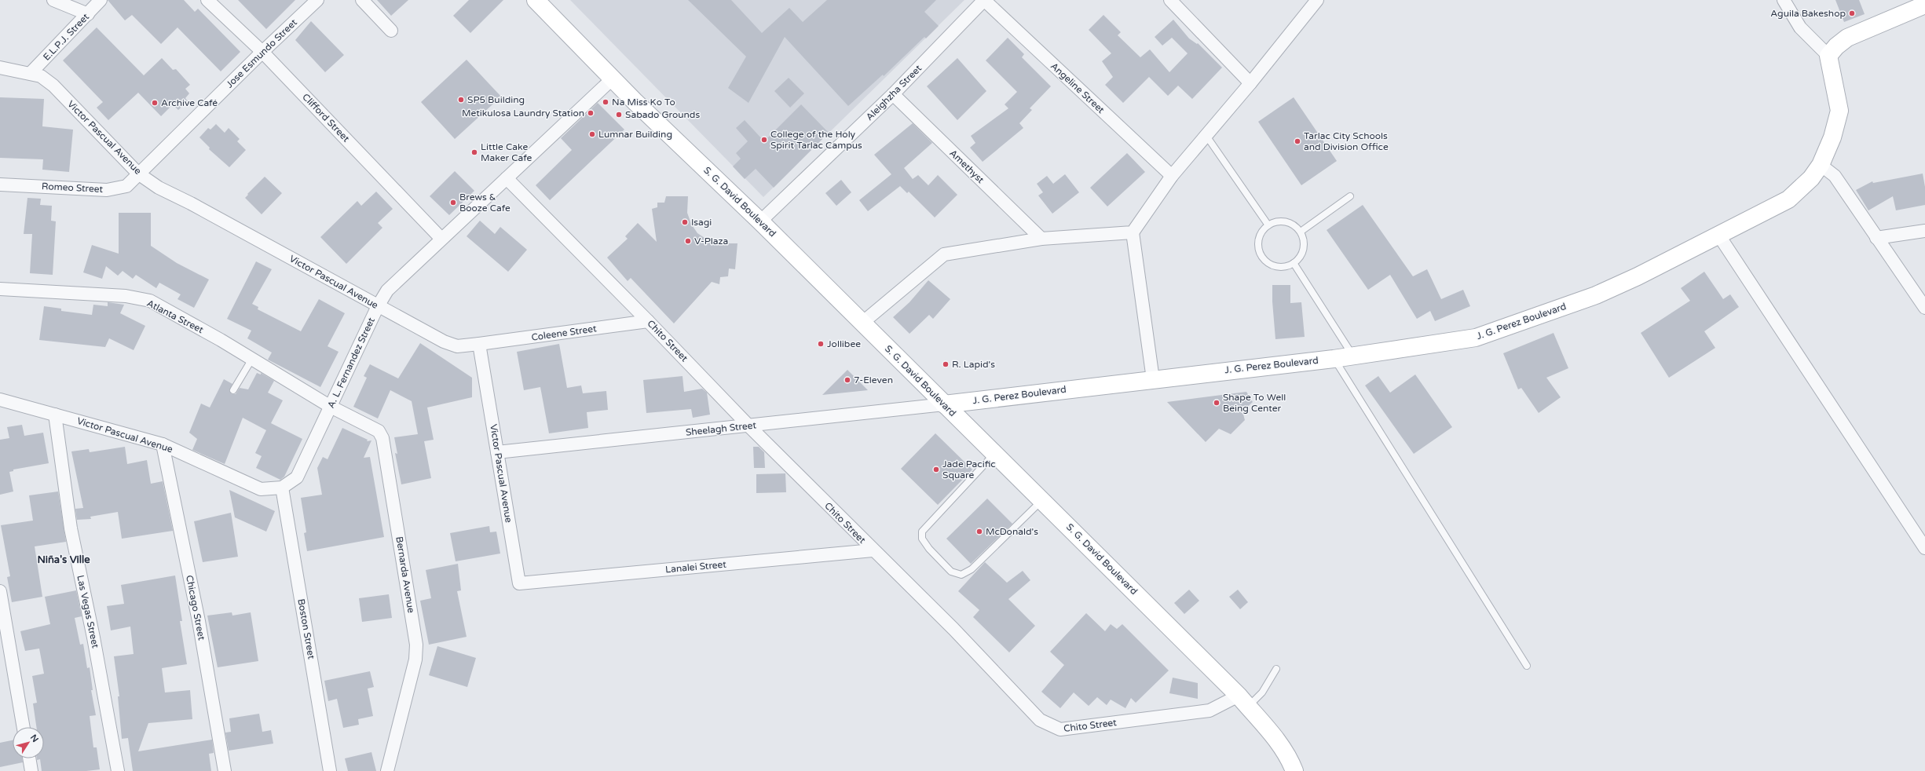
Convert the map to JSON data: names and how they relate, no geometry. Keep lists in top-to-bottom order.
{
  "streets": {
    "street": [
      "E.L.P.J. Street",
      "Jose Esmundo Street",
      "Angeline Street",
      "Aleighzha Street",
      "Clifford Street",
      "Victor Pascual Avenue",
      "Amethyst",
      "Romeo Street",
      "S. G. David Boulevard",
      "Atlanta Street",
      "J. G. Perez Boulevard",
      "Coleene Street",
      "Chito Street",
      "A. L. Fernandez Street",
      "Sheelagh Street",
      "Lanalei Street",
      "Bernarda Avenue",
      "Chicago Street",
      "Las Vegas Street",
      "Boston Street"
    ]
  },
  "crossings": [
    ["E.L.P.J. Street", "Victor Pascual Avenue"],
    ["Jose Esmundo Street", "Clifford Street"],
    ["Jose Esmundo Street", "Victor Pascual Avenue"],
    ["Jose Esmundo Street", "Romeo Street"],
    ["Angeline Street", "Aleighzha Street"],
    ["Aleighzha Street", "Amethyst"],
    ["Aleighzha Street", "S. G. David Boulevard"],
    ["Clifford Street", "A. L. Fernandez Street"],
    ["Victor Pascual Avenue", "Romeo Street"],
    ["Victor Pascual Avenue", "Coleene Street"],
    ["Victor Pascual Avenue", "A. L. Fernandez Street"],
    ["Victor Pascual Avenue", "Sheelagh Street"],
    ["Victor Pascual Avenue", "Lanalei Street"],
    ["Victor Pascual Avenue", "Chicago Street"],
    ["Victor Pascual Avenue", "Las Vegas Street"],
    ["Victor Pascual Avenue", "Boston Street"],
    ["S. G. David Boulevard", "J. G. Perez Boulevard"],
    ["S. G. David Boulevard", "Chito Street"],
    ["S. G. David Boulevard", "A. L. Fernandez Street"],
    ["S. G. David Boulevard", "Sheelagh Street"],
    ["Atlanta Street", "A. L. Fernandez Street"],
    ["Atlanta Street", "Bernarda Avenue"],
    ["J. G. Perez Boulevard", "Sheelagh Street"],
    ["Coleene Street", "Chito Street"],
    ["Chito Street", "A. L. Fernandez Street"],
    ["Chito Street", "Sheelagh Street"],
    ["Chito Street", "Lanalei Street"],
    ["A. L. Fernandez Street", "Bernarda Avenue"],
    ["A. L. Fernandez Street", "Boston Street"]
  ],
  "districts": ["Niña's Ville"],
  "places": [
    "Aguila Bakeshop",
    "SP5 Building",
    "Na Miss Ko To",
    "Archive Café",
    "Metikulosa Laundry Station",
    "Sabado Grounds",
    "Lumnar Building",
    "College of the Holy Spirit Tarlac Campus",
    "Tarlac City Schools and Division Office",
    "Little Cake Maker Cafe",
    "Brews & Booze Cafe",
    "Isagi",
    "V-Plaza",
    "Jollibee",
    "R. Lapid's",
    "7-Eleven",
    "Shape To Well Being Center",
    "Jade Pacific Square",
    "McDonald's"
  ],
  "north": "top right"
}
